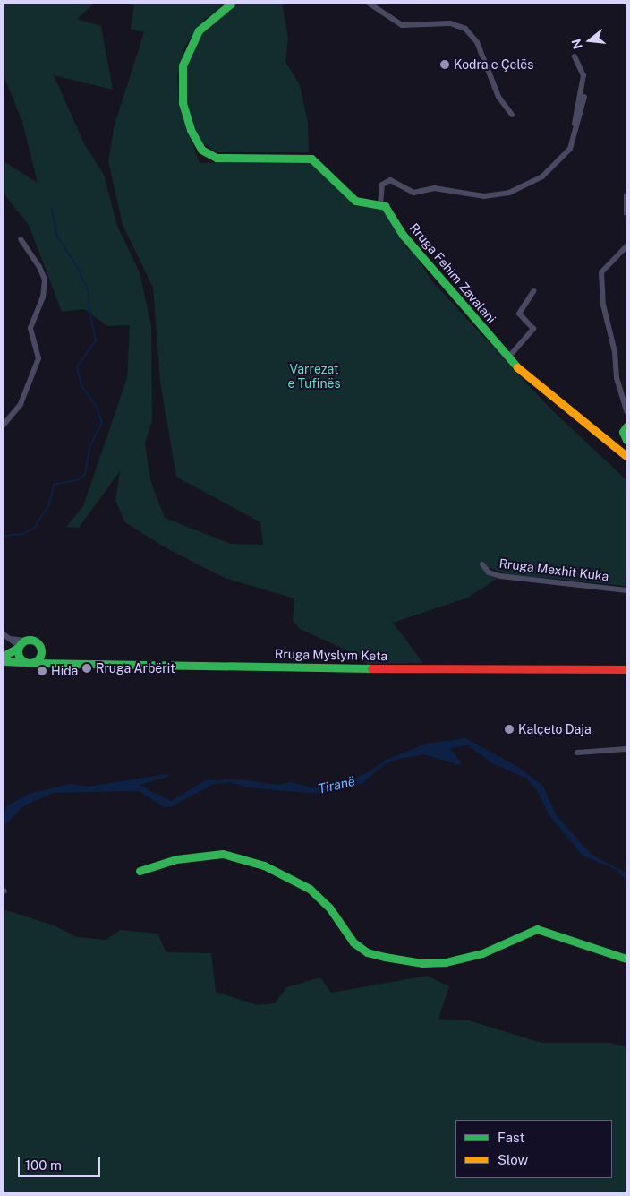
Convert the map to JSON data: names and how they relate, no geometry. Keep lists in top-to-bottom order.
{
  "streets": {
    "street": ["Rruga Fehim Zavalani", "Rruga Mexhit Kuka", "Rruga Myslym Keta"]
  },
  "water": ["Tiranë"],
  "parks": ["Varrezat e Tufinës"],
  "places": [
    "Kodra e Çelës",
    "Rruga Arbërit",
    "Hida",
    "Kalçeto Daja"
  ],
  "legend": ["Fast", "Slow"],
  "scale_bar": "100 m",
  "north": "left"
}
